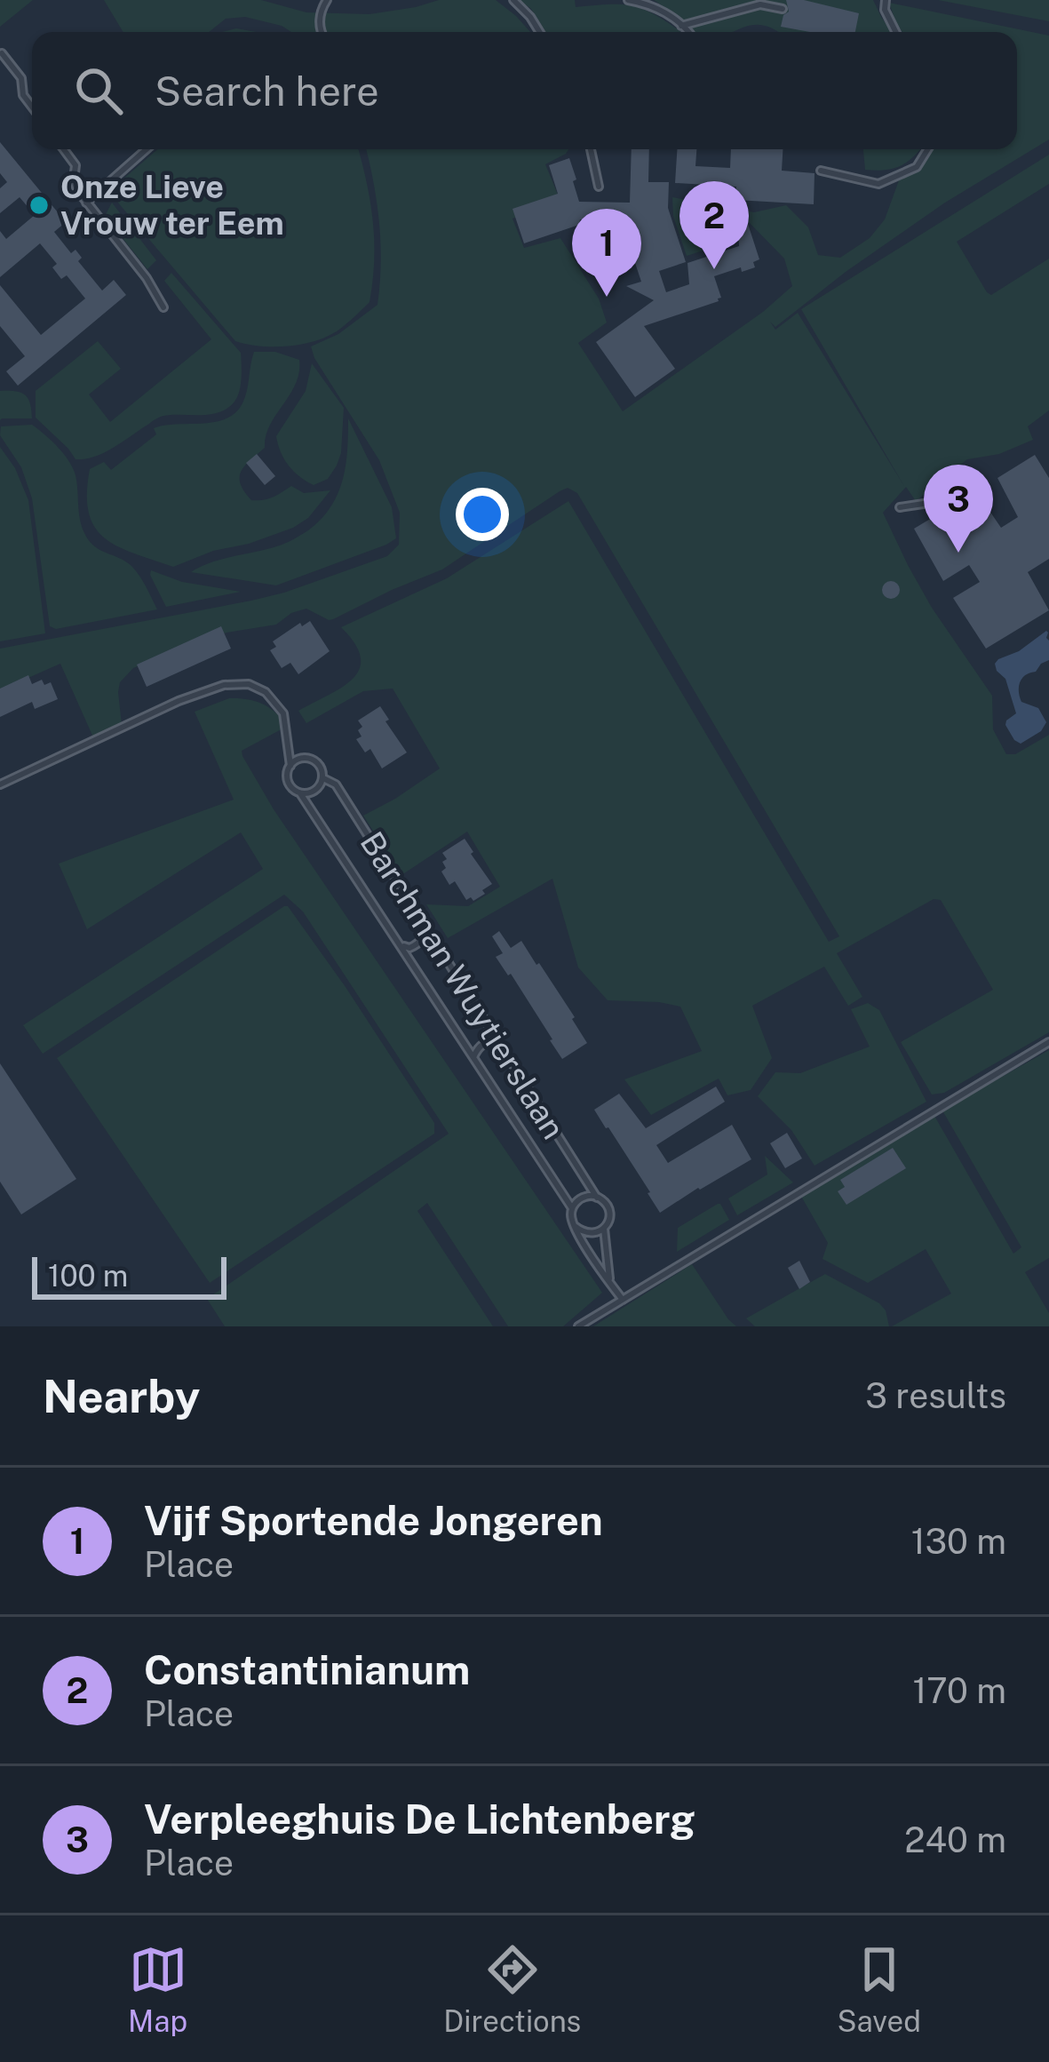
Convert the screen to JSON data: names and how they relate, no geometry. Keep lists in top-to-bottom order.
{
  "streets": {
    "lane": ["Barchman Wuytierslaan"]
  },
  "places": ["Onze Lieve Vrouw ter Eem"],
  "scale_bar": "100 m",
  "page": {
    "search": "Search here",
    "pins": ["2", "1", "3"],
    "scale": "100 m",
    "heading": ["Nearby", "3 results"],
    "list": [
      {
        "mark": "1",
        "name": "Vijf Sportende Jongeren",
        "note": "Place",
        "value": "130 m"
      },
      {
        "mark": "2",
        "name": "Constantinianum",
        "note": "Place",
        "value": "170 m"
      },
      {
        "mark": "3",
        "name": "Verpleeghuis De Lichtenberg",
        "note": "Place",
        "value": "240 m"
      }
    ],
    "nav": ["Map", "Directions", "Saved"]
  }
}
